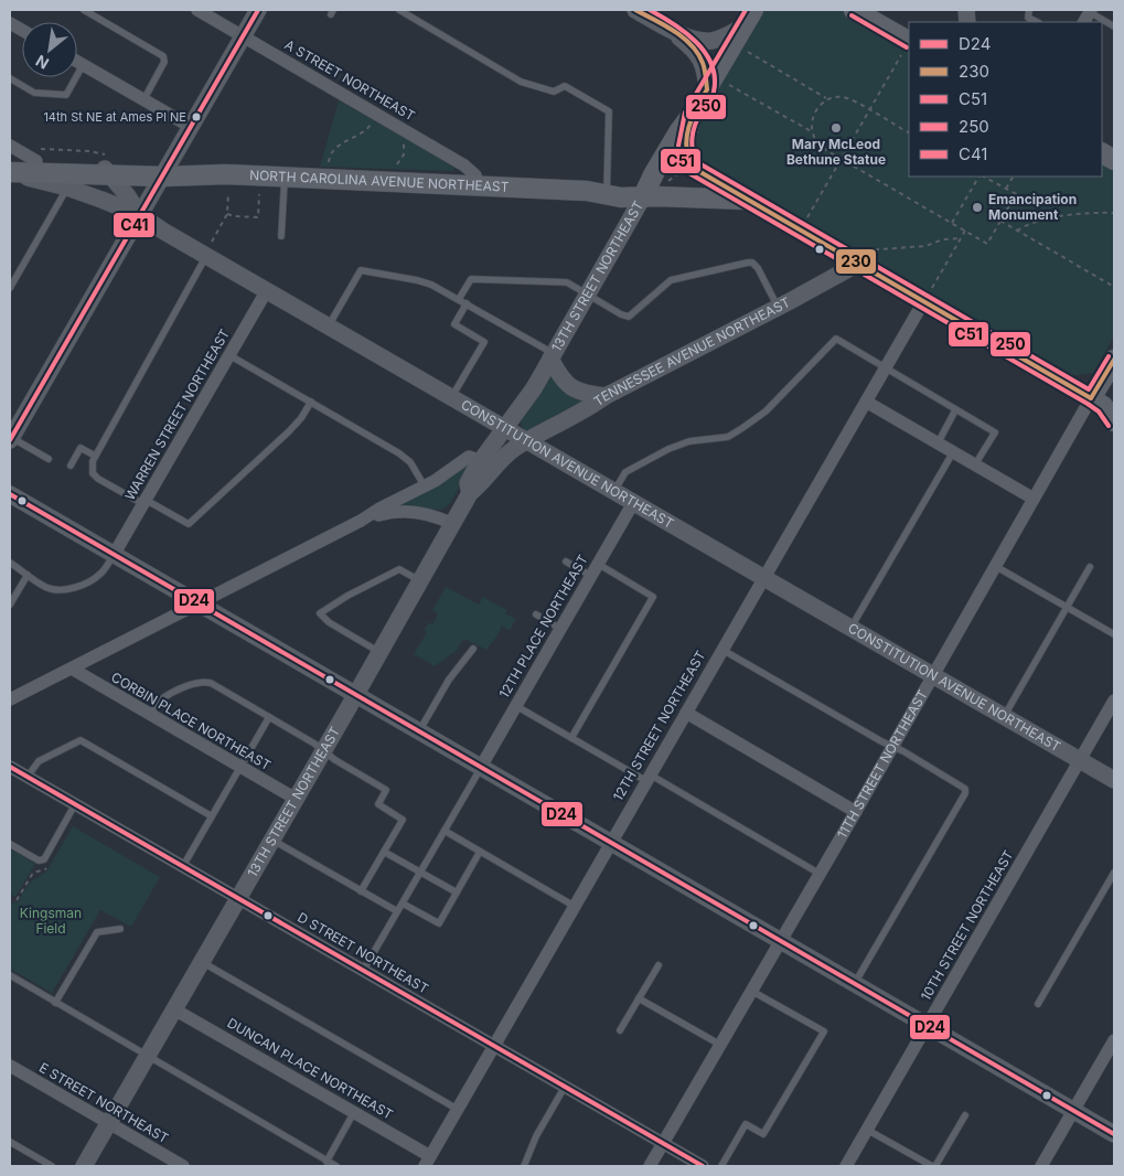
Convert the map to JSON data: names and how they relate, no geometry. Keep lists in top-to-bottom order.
{
  "streets": {
    "main road": [
      "NORTH CAROLINA AVENUE NORTHEAST",
      "13TH STREET NORTHEAST",
      "TENNESSEE AVENUE NORTHEAST",
      "CONSTITUTION AVENUE NORTHEAST",
      "11TH STREET NORTHEAST"
    ],
    "street": [
      "A STREET NORTHEAST",
      "WARREN STREET NORTHEAST",
      "12TH PLACE NORTHEAST",
      "CORBIN PLACE NORTHEAST",
      "12TH STREET NORTHEAST",
      "10TH STREET NORTHEAST",
      "D STREET NORTHEAST",
      "DUNCAN PLACE NORTHEAST",
      "E STREET NORTHEAST"
    ]
  },
  "crossings": [
    ["A STREET NORTHEAST", "NORTH CAROLINA AVENUE NORTHEAST"],
    ["NORTH CAROLINA AVENUE NORTHEAST", "13TH STREET NORTHEAST"],
    ["NORTH CAROLINA AVENUE NORTHEAST", "CONSTITUTION AVENUE NORTHEAST"],
    ["13TH STREET NORTHEAST", "TENNESSEE AVENUE NORTHEAST"],
    ["13TH STREET NORTHEAST", "CONSTITUTION AVENUE NORTHEAST"],
    ["13TH STREET NORTHEAST", "CORBIN PLACE NORTHEAST"],
    ["13TH STREET NORTHEAST", "D STREET NORTHEAST"],
    ["13TH STREET NORTHEAST", "DUNCAN PLACE NORTHEAST"],
    ["13TH STREET NORTHEAST", "E STREET NORTHEAST"],
    ["TENNESSEE AVENUE NORTHEAST", "CONSTITUTION AVENUE NORTHEAST"],
    ["WARREN STREET NORTHEAST", "CONSTITUTION AVENUE NORTHEAST"],
    ["CONSTITUTION AVENUE NORTHEAST", "12TH PLACE NORTHEAST"],
    ["CONSTITUTION AVENUE NORTHEAST", "12TH STREET NORTHEAST"],
    ["CONSTITUTION AVENUE NORTHEAST", "11TH STREET NORTHEAST"],
    ["CONSTITUTION AVENUE NORTHEAST", "10TH STREET NORTHEAST"],
    ["12TH STREET NORTHEAST", "D STREET NORTHEAST"],
    ["12TH STREET NORTHEAST", "DUNCAN PLACE NORTHEAST"],
    ["11TH STREET NORTHEAST", "D STREET NORTHEAST"]
  ],
  "parks": ["Kingsman Field"],
  "places": ["14th St NE at Ames Pl NE", "Mary McLeod Bethune Statue", "Emancipation Monument"],
  "lines": [
    "transit line 230",
    "transit line C51",
    "transit line 250",
    "transit line C41",
    "transit line D24"
  ],
  "legend": [
    "D24",
    "230",
    "C51",
    "250",
    "C41"
  ],
  "north": "bottom left"
}
